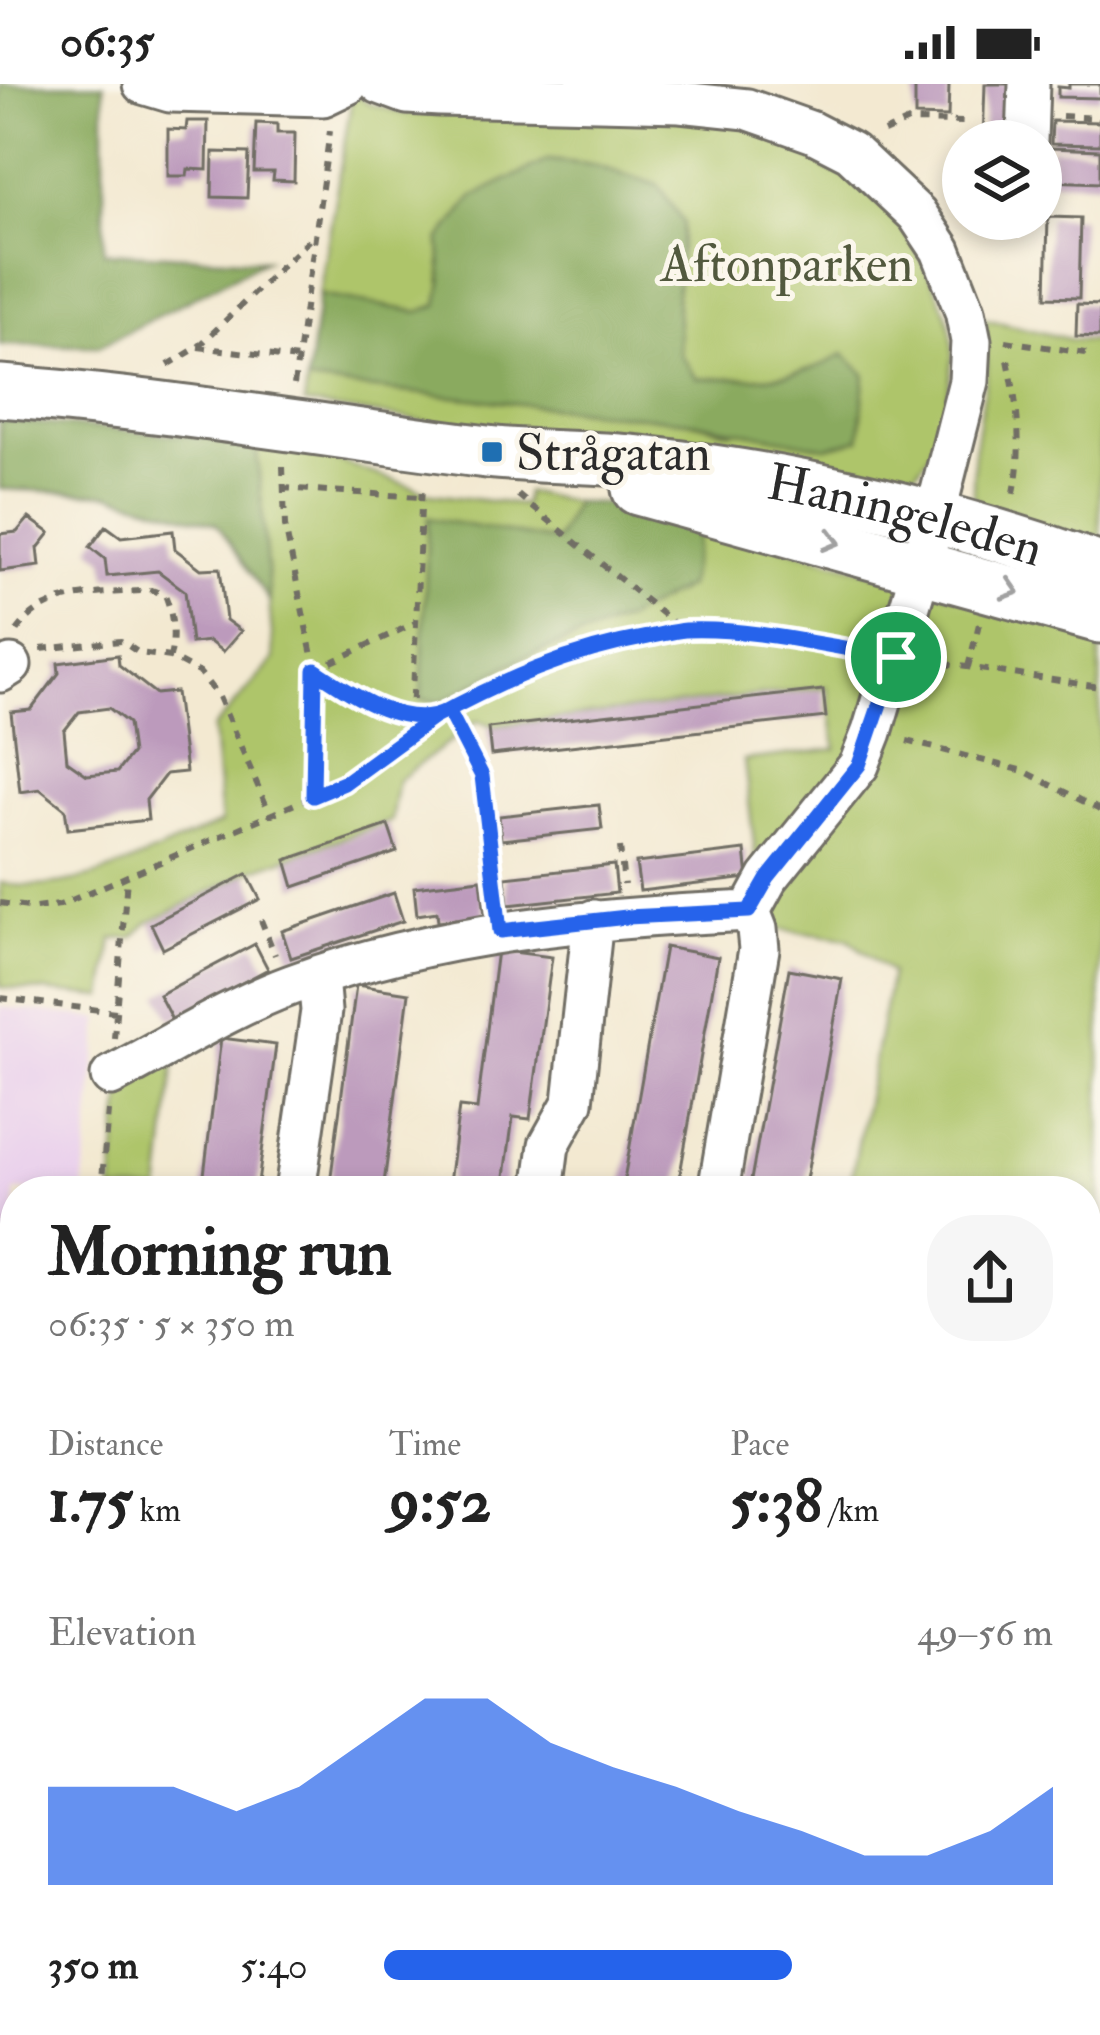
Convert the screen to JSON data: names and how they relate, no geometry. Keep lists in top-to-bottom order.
{
  "streets": {
    "main road": ["Haningeleden"]
  },
  "parks": ["Aftonparken"],
  "places": {
    "transit": ["Strågatan"]
  },
  "page": {
    "status": "06:35",
    "heading": ["Morning run", "06:35 · 5 × 350 m"],
    "stats": [
      ["Distance", "1.75 km"],
      ["Time", "9:52"],
      ["Pace", "5:38 /km"]
    ],
    "chart": ["Elevation", "49–56 m"],
    "list": [
      {
        "name": "350 m",
        "note": "5:40"
      }
    ]
  }
}
